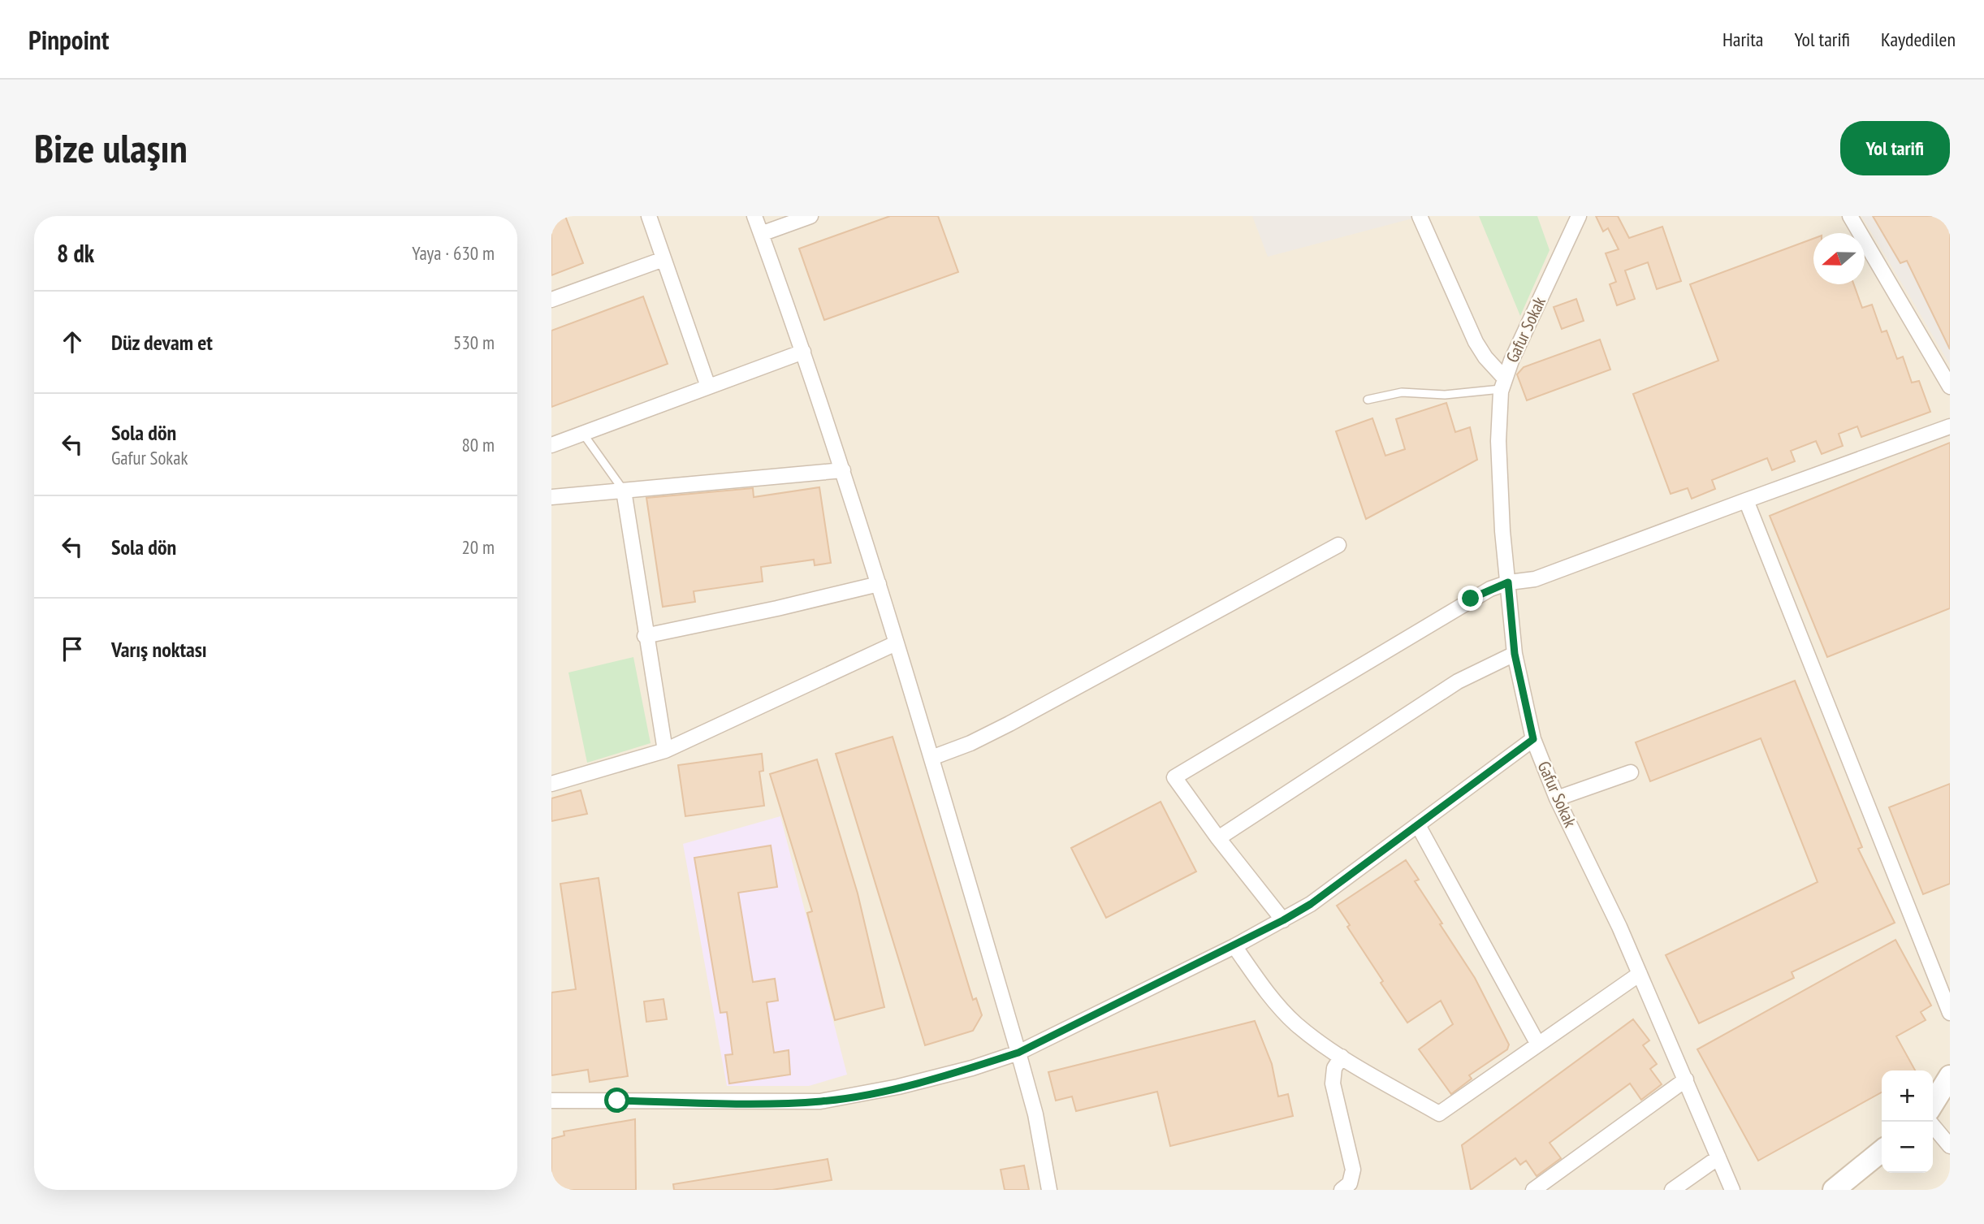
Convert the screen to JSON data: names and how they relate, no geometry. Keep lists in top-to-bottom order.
{
  "streets": {
    "street": ["Gafur Sokak"]
  },
  "north": "left",
  "page": {
    "header": "Pinpoint",
    "nav": ["Harita", "Yol tarifi", "Kaydedilen"],
    "buttons": "Yol tarifi",
    "title": "Bize ulaşın",
    "heading": ["8 dk", "Yaya · 630 m"],
    "list": [
      ["Düz devam et", "530 m"],
      ["Sola dön", "Gafur Sokak", "80 m"],
      ["Sola dön", "20 m"],
      "Varış noktası"
    ],
    "map_buttons": ["+", "−"]
  }
}
